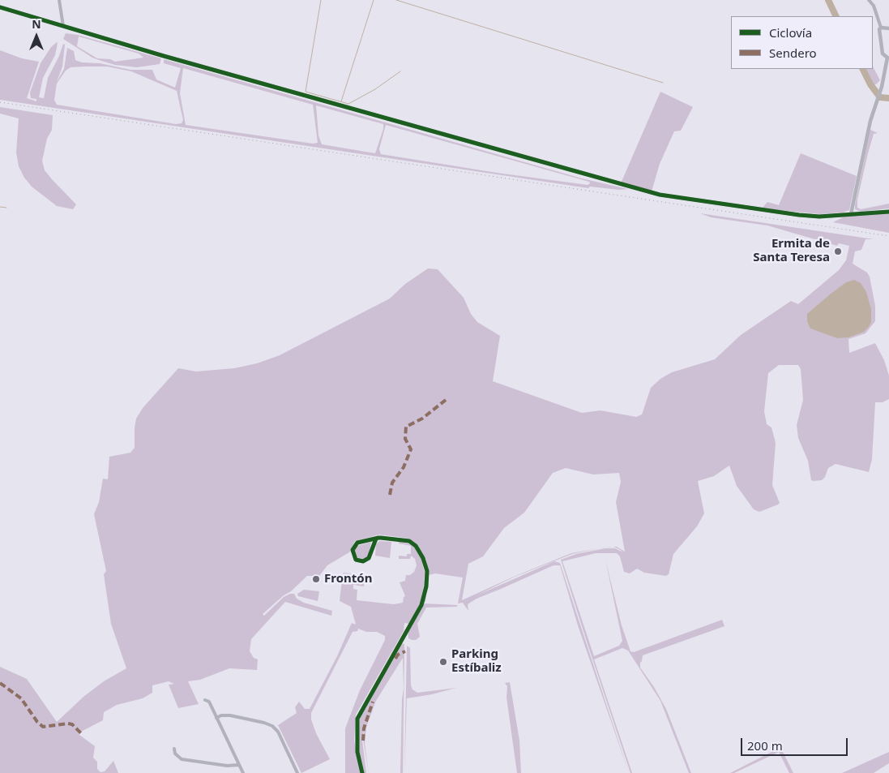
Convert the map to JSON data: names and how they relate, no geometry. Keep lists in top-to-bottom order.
{
  "places": ["Ermita de Santa Teresa", "Frontón", "Parking Estíbaliz"],
  "legend": ["Ciclovía", "Sendero"],
  "scale_bar": "200 m",
  "north": "top"
}
